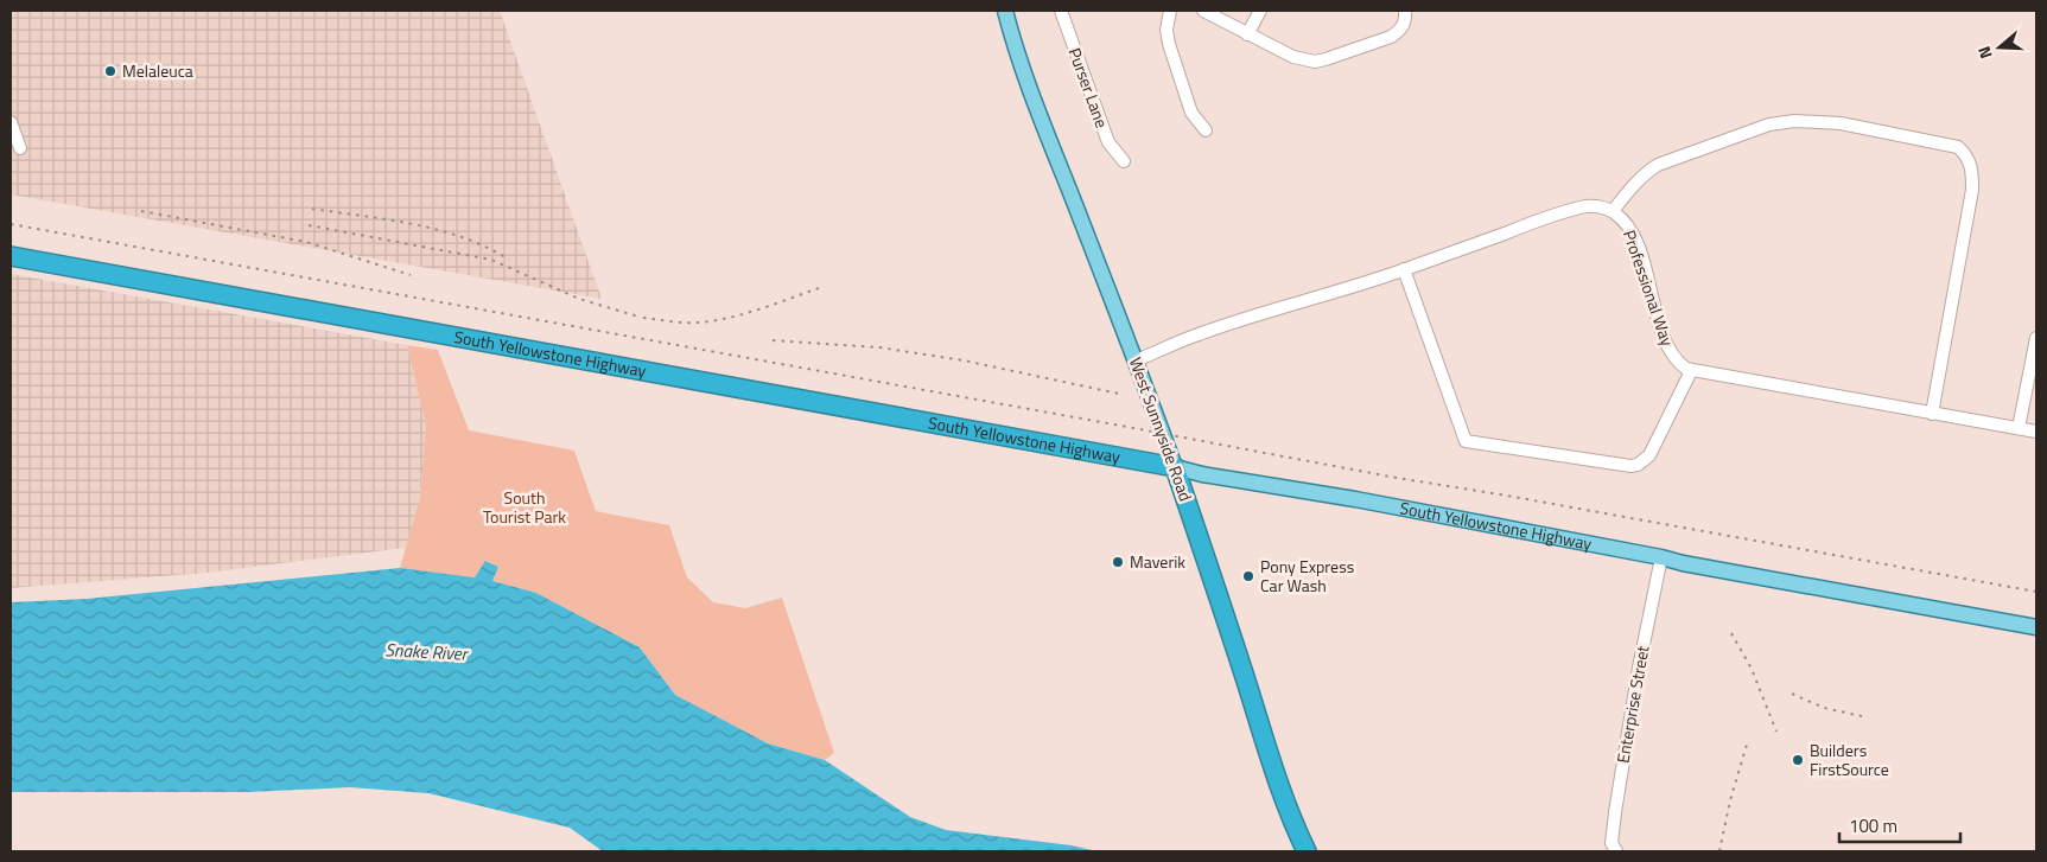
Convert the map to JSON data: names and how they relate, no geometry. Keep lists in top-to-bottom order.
{
  "streets": {
    "highway": ["South Yellowstone Highway", "West Sunnyside Road"],
    "street": ["Purser Lane", "Professional Way", "Enterprise Street"]
  },
  "crossings": [
    ["Professional Way", "West Sunnyside Road"],
    ["South Yellowstone Highway", "West Sunnyside Road"],
    ["South Yellowstone Highway", "Enterprise Street"]
  ],
  "water": ["Snake River"],
  "parks": ["South Tourist Park"],
  "places": [
    "Melaleuca",
    "Maverik",
    "Pony Express Car Wash",
    "Builders FirstSource"
  ],
  "scale_bar": "100 m",
  "north": "left"
}
